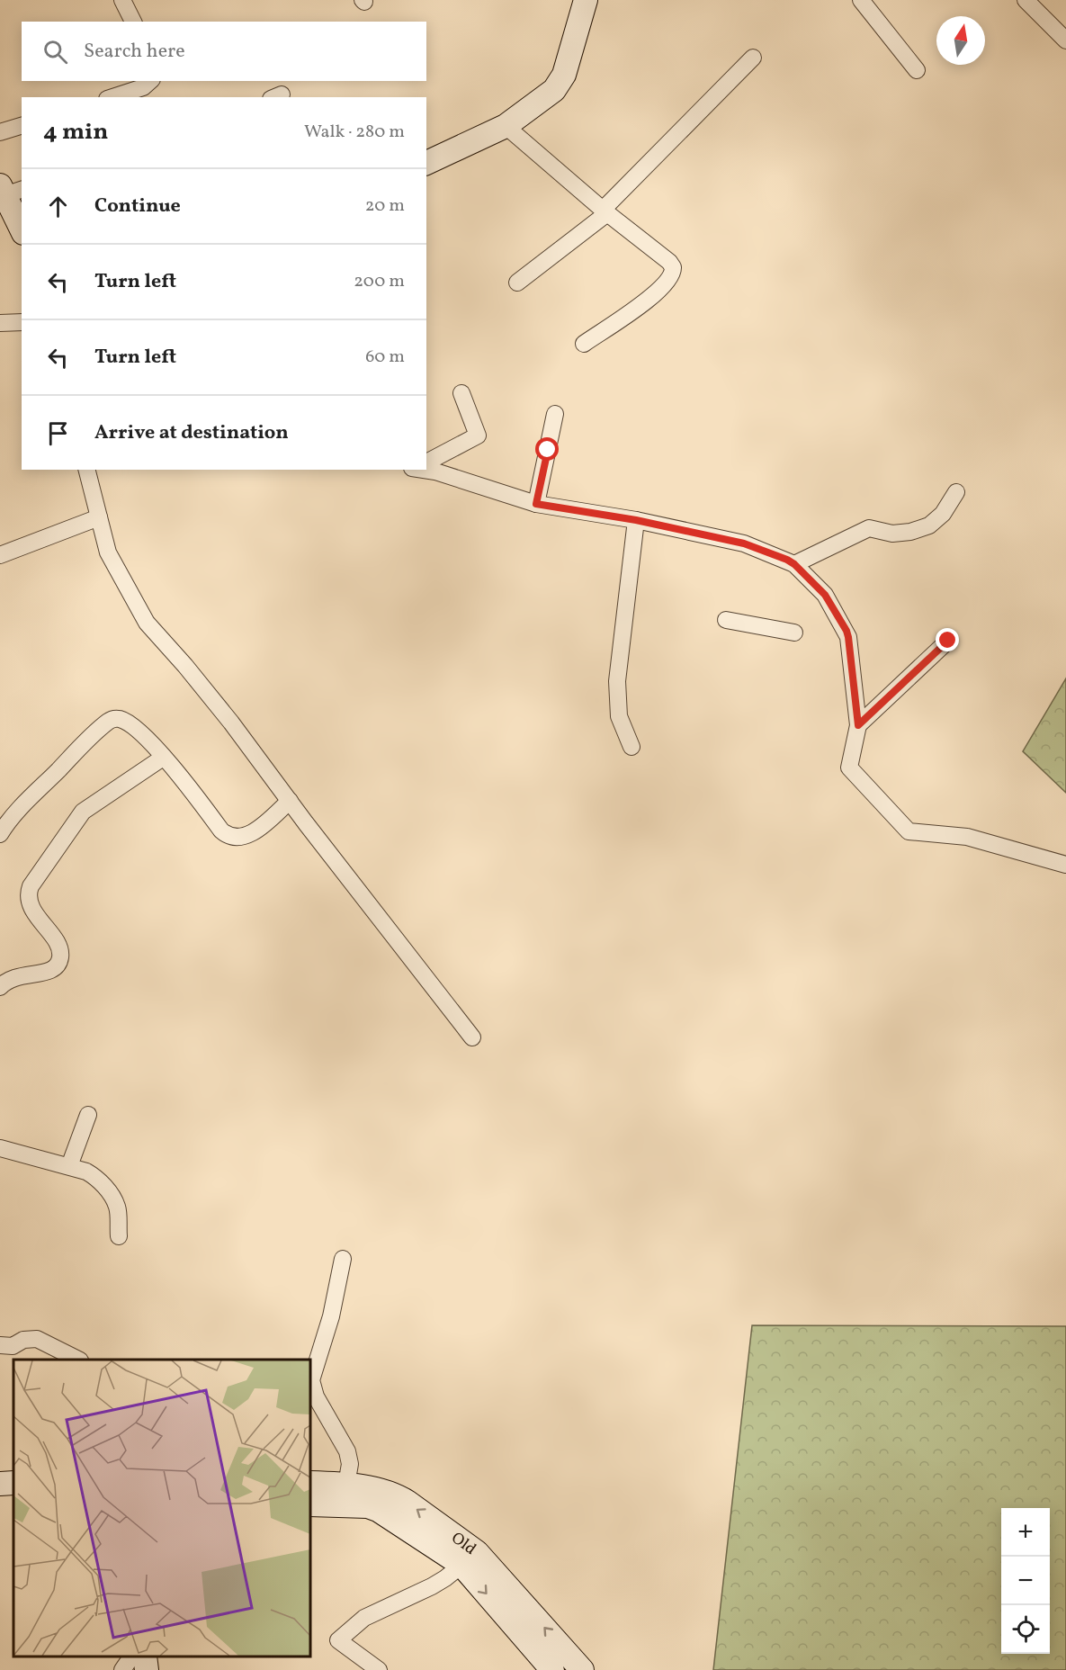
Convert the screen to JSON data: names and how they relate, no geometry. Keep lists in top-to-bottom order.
{
  "streets": {
    "main road": ["Old"]
  },
  "north": "top",
  "page": {
    "search": "Search here",
    "heading": ["4 min", "Walk · 280 m"],
    "list": [
      ["Continue", "20 m"],
      ["Turn left", "200 m"],
      ["Turn left", "60 m"],
      "Arrive at destination"
    ],
    "map_buttons": ["+", "−"]
  }
}
